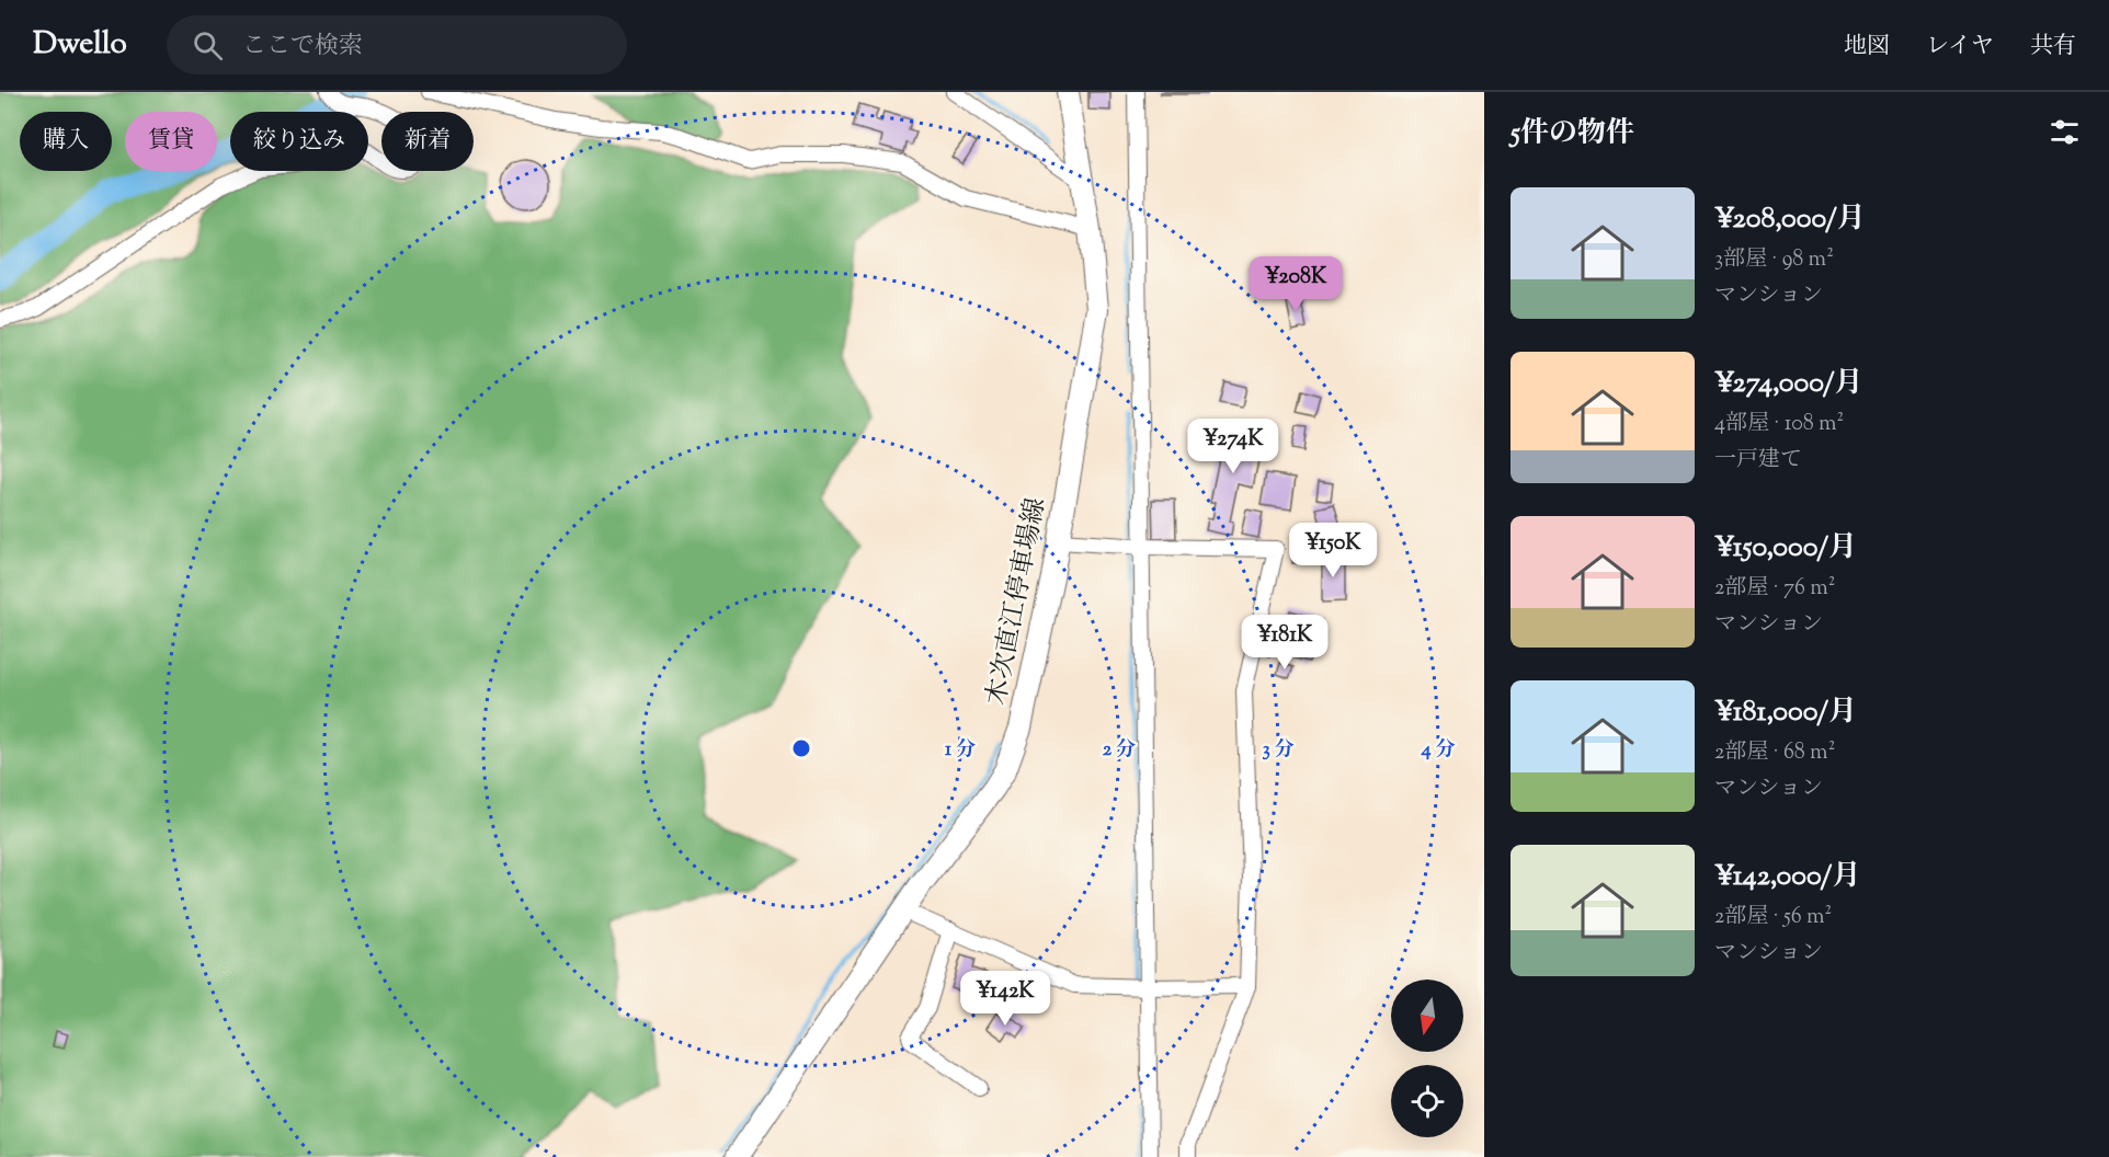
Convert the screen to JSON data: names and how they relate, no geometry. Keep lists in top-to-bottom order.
{
  "streets": {
    "main road": ["木次直江停車場線"]
  },
  "north": "bottom",
  "page": {
    "header": "Dwello",
    "search": "ここで検索",
    "nav": ["地図", "レイヤ", "共有"],
    "heading": "5件の物件",
    "chip": [
      "購入",
      "賃貸",
      "絞り込み",
      "新着"
    ],
    "list": [
      {
        "name": "¥208,000/月",
        "note": "3部屋 · 98 m² · マンション"
      },
      {
        "name": "¥274,000/月",
        "note": "4部屋 · 108 m² · 一戸建て"
      },
      {
        "name": "¥150,000/月",
        "note": "2部屋 · 76 m² · マンション"
      },
      {
        "name": "¥181,000/月",
        "note": "2部屋 · 68 m² · マンション"
      },
      {
        "name": "¥142,000/月",
        "note": "2部屋 · 56 m² · マンション"
      }
    ],
    "price": [
      "¥208K",
      "¥274K",
      "¥150K",
      "¥181K",
      "¥142K"
    ]
  },
  "rings": [
    "1 分",
    "2 分",
    "3 分",
    "4 分"
  ]
}
